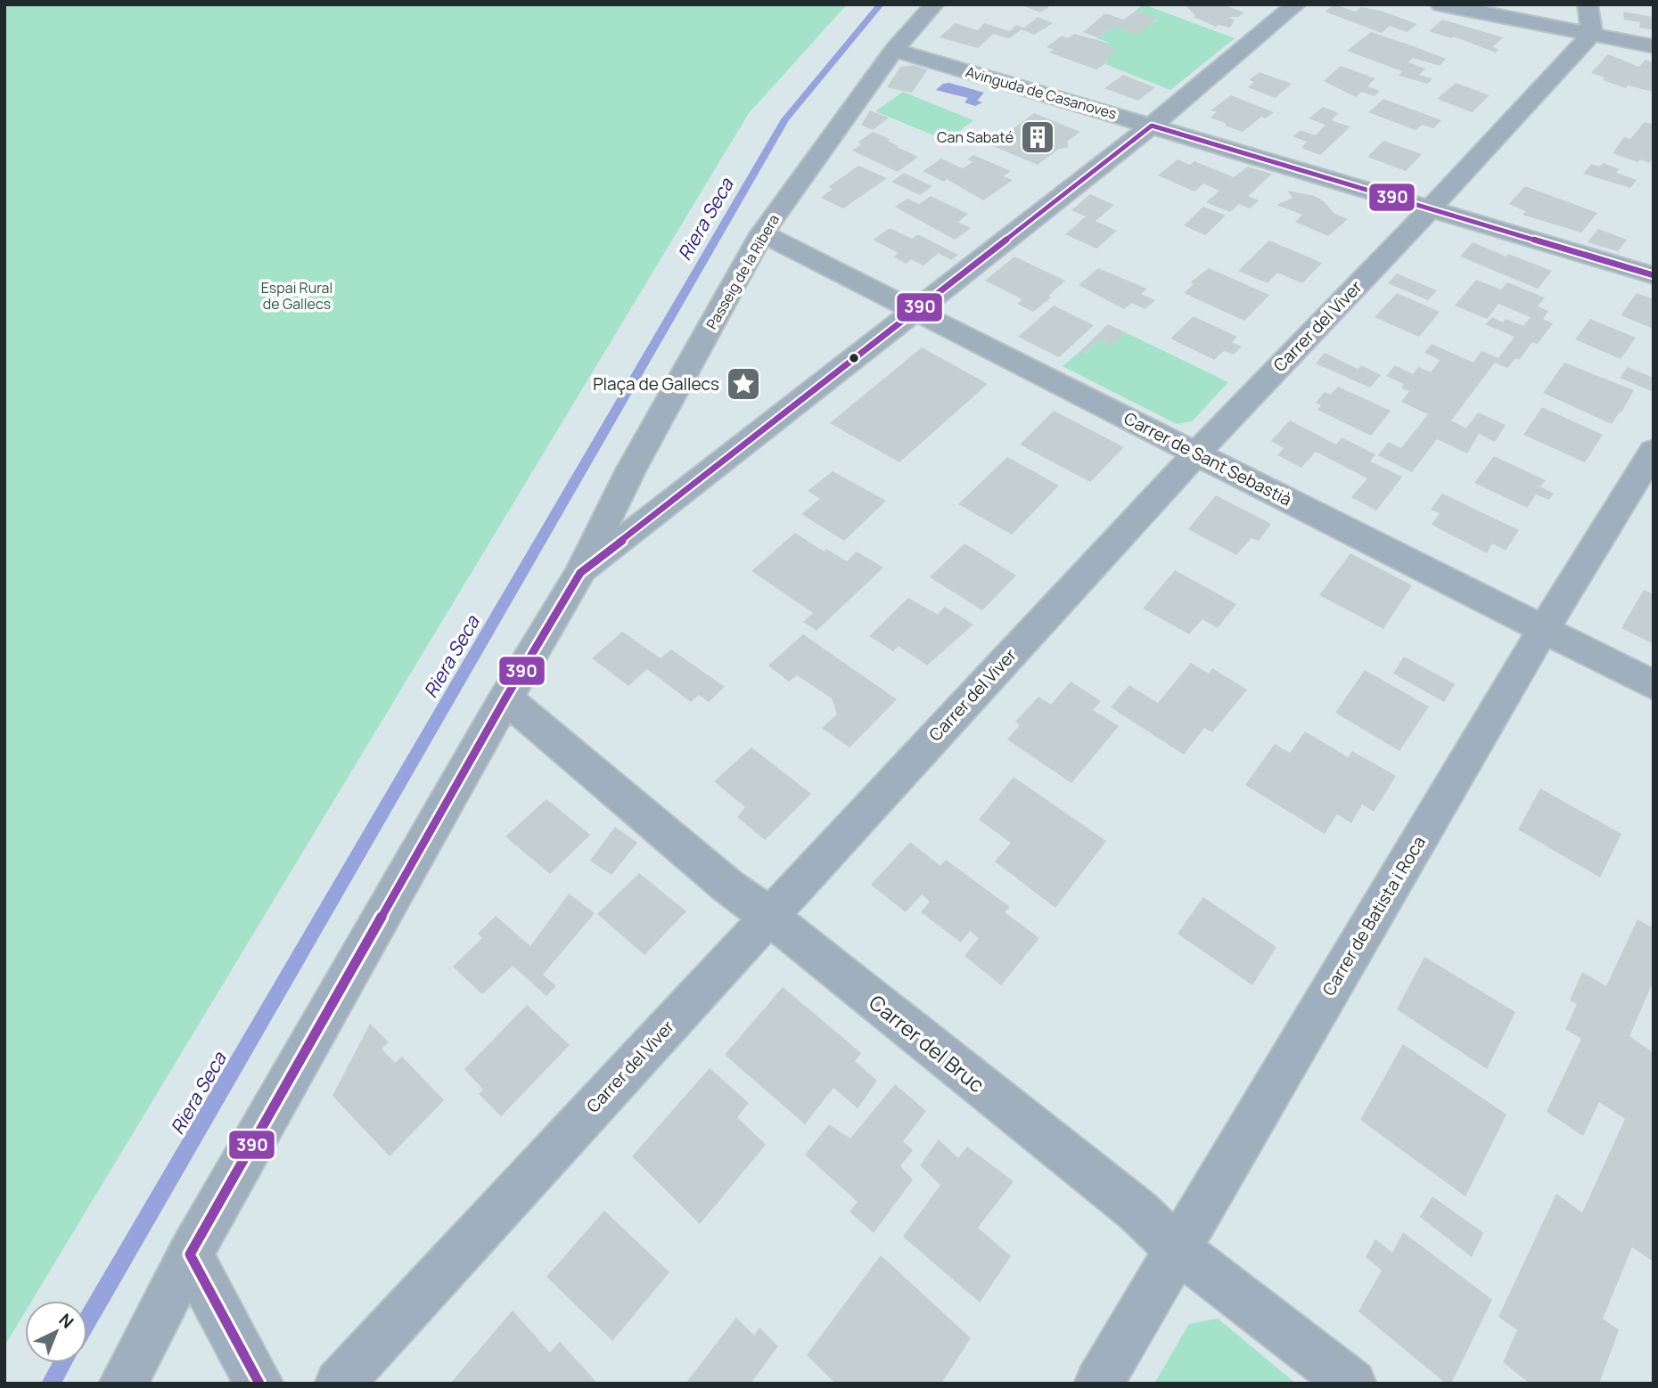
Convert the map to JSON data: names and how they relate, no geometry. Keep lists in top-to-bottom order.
{
  "streets": {
    "street": [
      "Avinguda de Casanoves",
      "Passeig de la Ribera",
      "Carrer del Viver",
      "Carrer de Sant Sebastià",
      "Carrer de Batista i Roca",
      "Carrer del Bruc"
    ]
  },
  "crossings": [
    ["Avinguda de Casanoves", "Passeig de la Ribera"],
    ["Avinguda de Casanoves", "Carrer del Viver"],
    ["Passeig de la Ribera", "Carrer de Sant Sebastià"],
    ["Passeig de la Ribera", "Carrer del Bruc"],
    ["Carrer del Viver", "Carrer de Sant Sebastià"],
    ["Carrer del Viver", "Carrer del Bruc"],
    ["Carrer de Sant Sebastià", "Carrer de Batista i Roca"],
    ["Carrer de Batista i Roca", "Carrer del Bruc"]
  ],
  "water": ["Riera Seca"],
  "parks": ["Espai Rural de Gallecs"],
  "places": {
    "building": ["Can Sabaté"],
    "place": ["Plaça de Gallecs"]
  },
  "lines": ["transit line 390"],
  "north": "top right"
}
